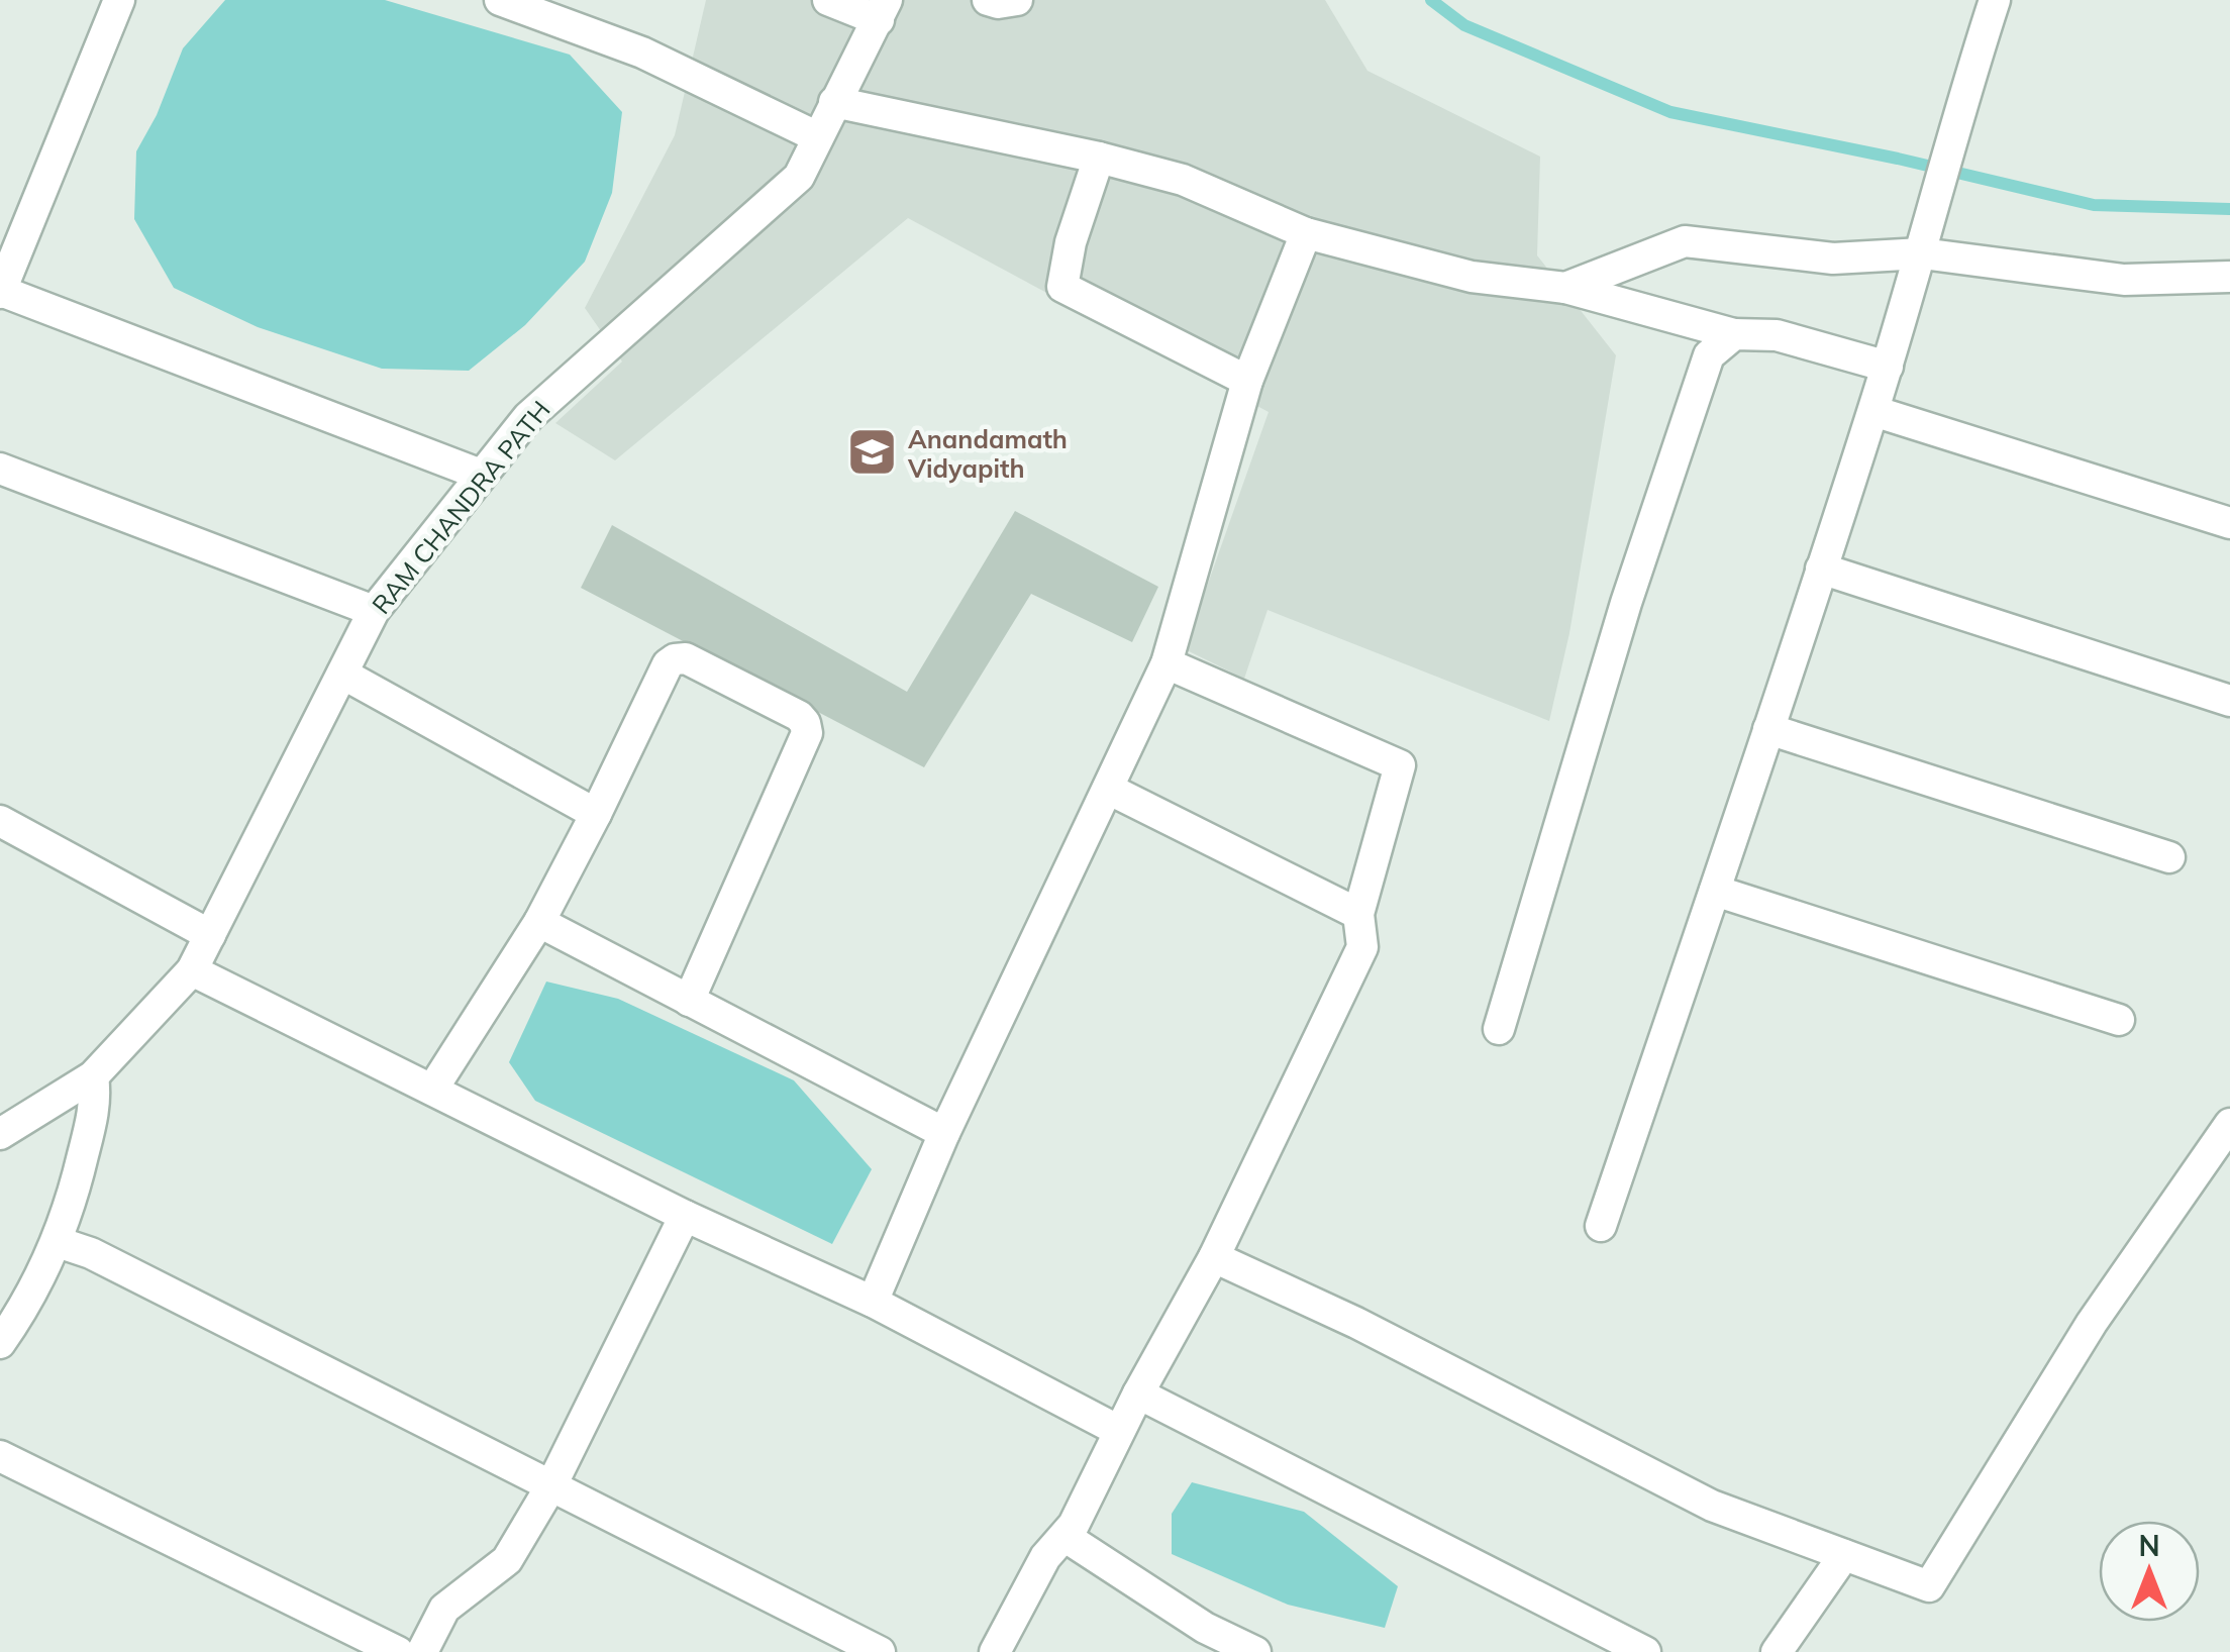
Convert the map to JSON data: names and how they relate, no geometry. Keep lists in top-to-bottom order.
{
  "streets": {
    "street": ["RAM CHANDRA PATH"]
  },
  "places": {
    "school or university": ["Anandamath Vidyapith"]
  },
  "north": "top"
}
